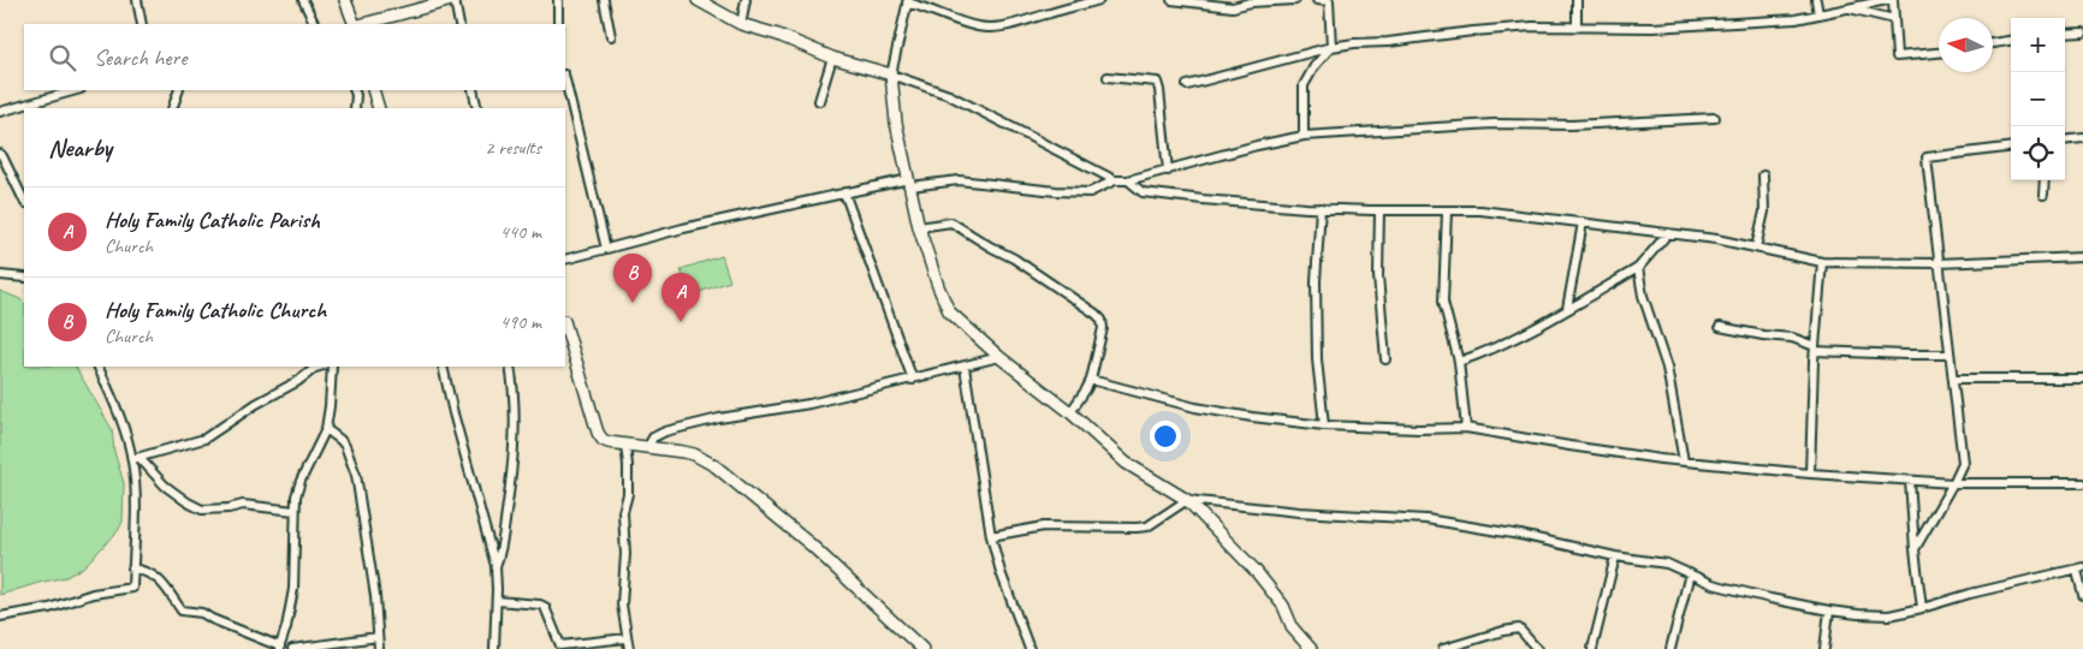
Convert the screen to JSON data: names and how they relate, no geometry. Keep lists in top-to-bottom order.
{
  "north": "left",
  "page": {
    "map_buttons": ["+", "−"],
    "search": "Search here",
    "heading": ["Nearby", "2 results"],
    "list": [
      {
        "mark": "A",
        "name": "Holy Family Catholic Parish",
        "note": "Church",
        "value": "440 m"
      },
      {
        "mark": "B",
        "name": "Holy Family Catholic Church",
        "note": "Church",
        "value": "490 m"
      }
    ],
    "pins": ["B", "A"]
  }
}
